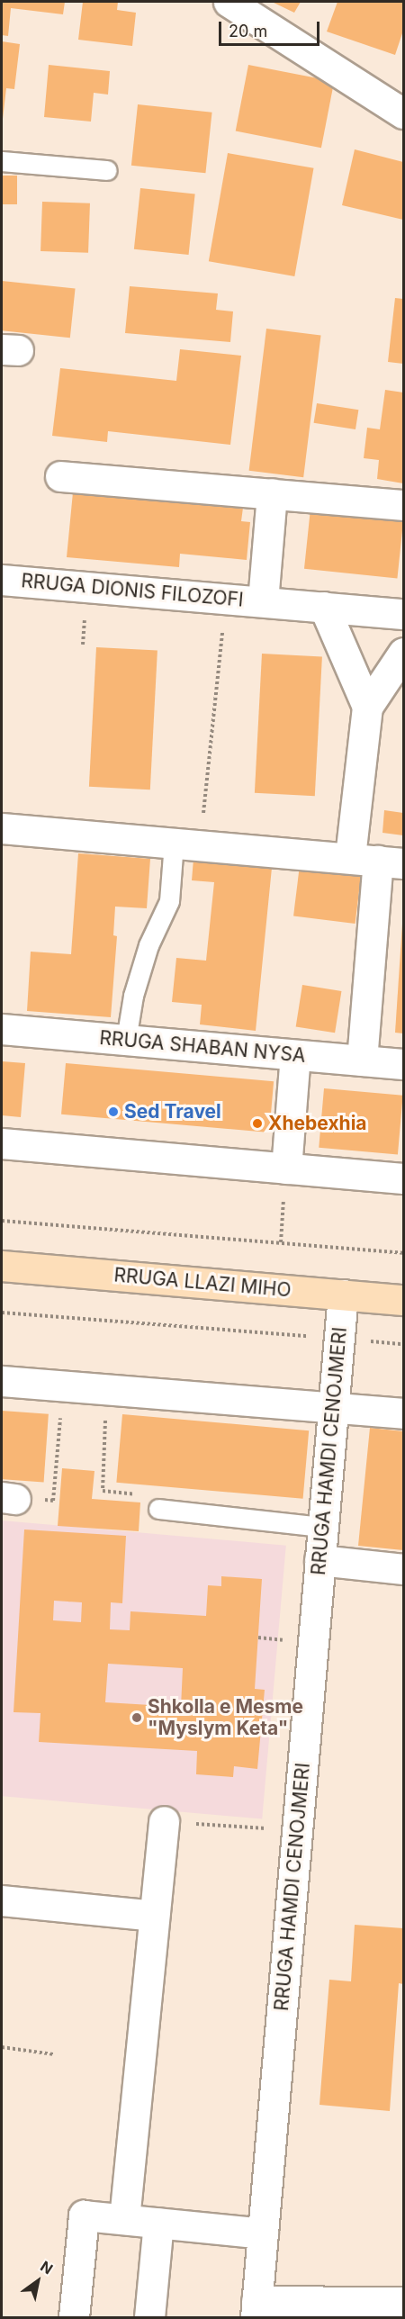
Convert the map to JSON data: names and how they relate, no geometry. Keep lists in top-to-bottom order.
{
  "streets": {
    "main road": ["RRUGA LLAZI MIHO"],
    "street": ["RRUGA DIONIS FILOZOFI", "RRUGA SHABAN NYSA", "RRUGA HAMDI CENOJMERI"]
  },
  "crossings": [
    ["RRUGA LLAZI MIHO", "RRUGA HAMDI CENOJMERI"]
  ],
  "places": ["Sed Travel", "Xhebexhia", "Shkolla e Mesme \"Myslym Keta\""],
  "scale_bar": "20 m",
  "north": "top right"
}
